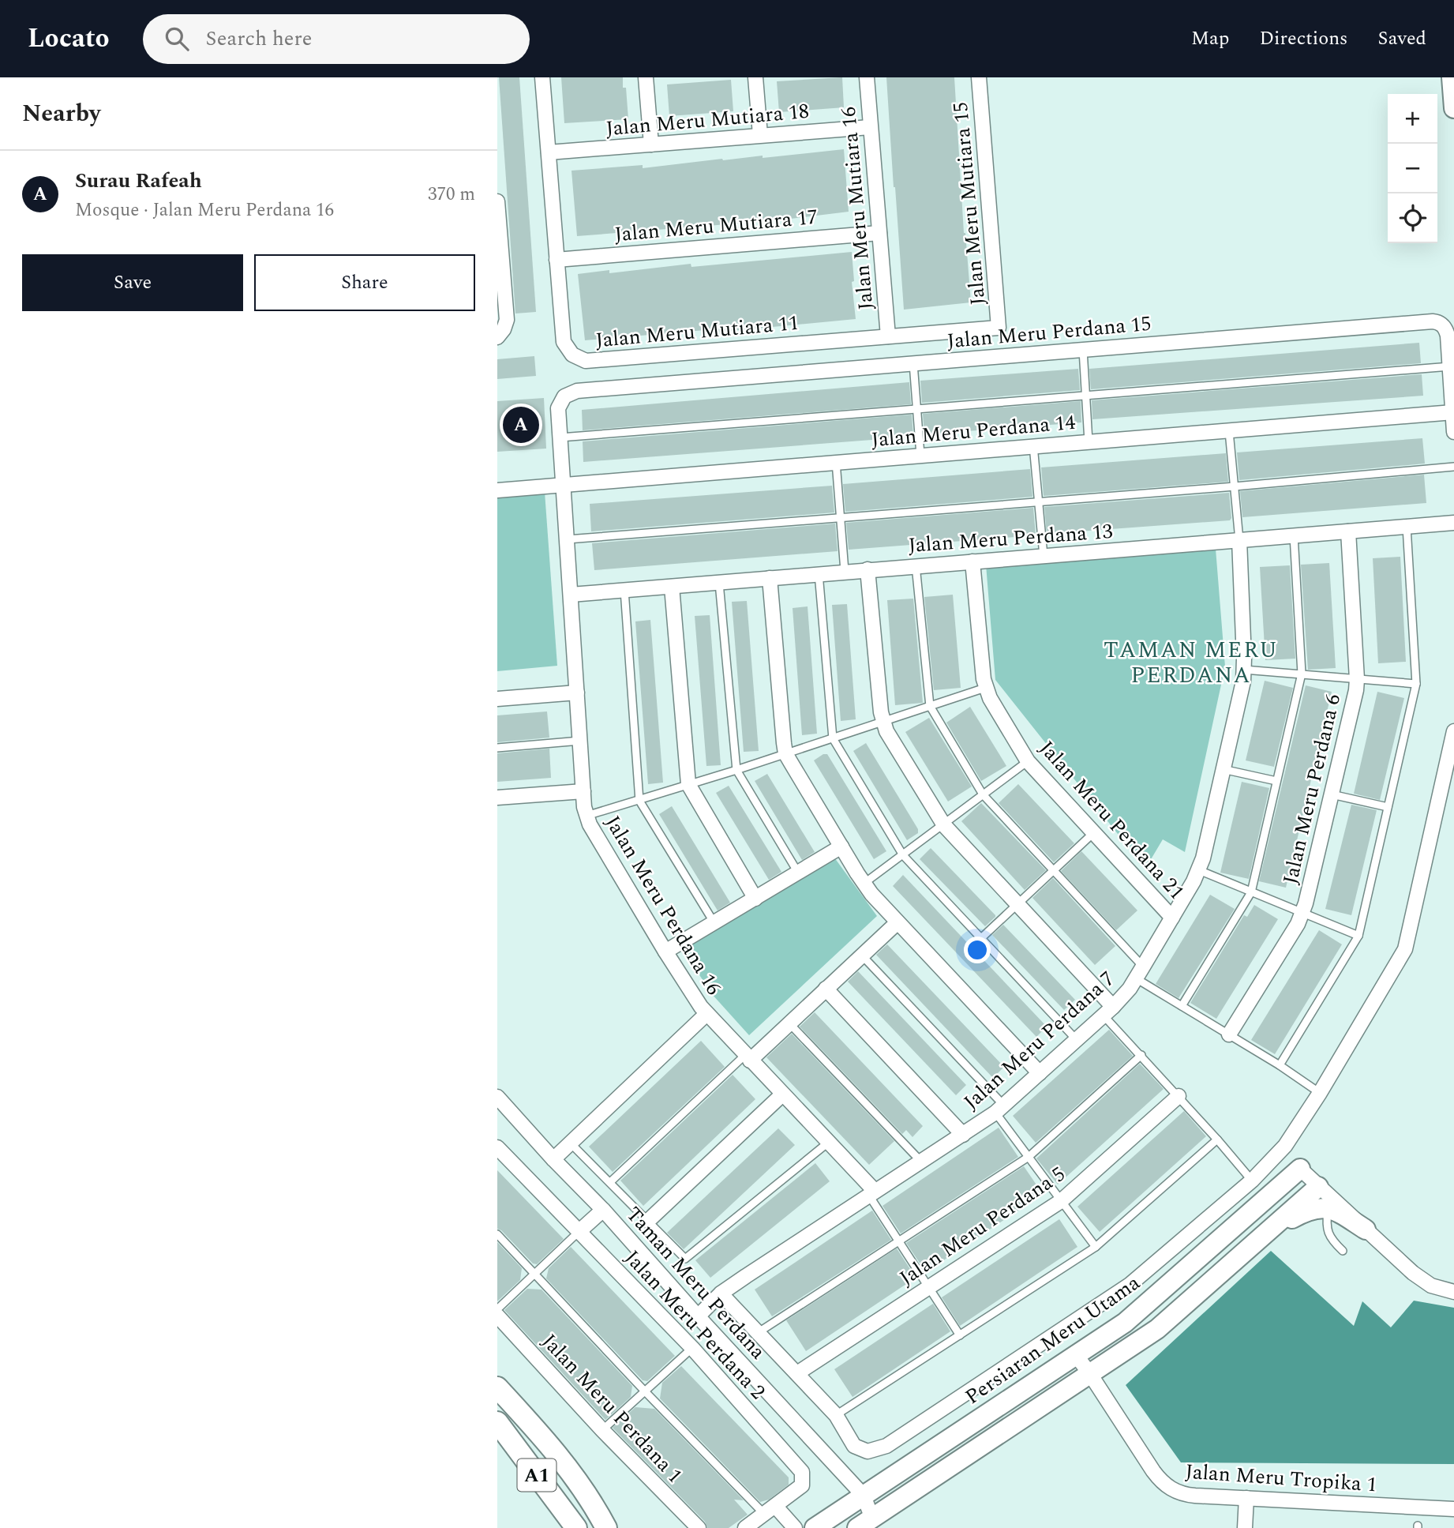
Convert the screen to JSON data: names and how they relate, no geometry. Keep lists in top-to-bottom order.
{
  "streets": {
    "main road": ["Persiaran Meru Utama", "A1"],
    "street": [
      "Jalan Meru Mutiara 18",
      "Jalan Meru Mutiara 15",
      "Jalan Meru Mutiara 16",
      "Jalan Meru Mutiara 17",
      "Jalan Meru Mutiara 11",
      "Jalan Meru Perdana 15",
      "Jalan Meru Perdana 14",
      "Jalan Meru Perdana 13",
      "Jalan Meru Perdana 6",
      "Jalan Meru Perdana 21",
      "Jalan Meru Perdana 16",
      "Jalan Meru Perdana 7",
      "Jalan Meru Perdana 5",
      "Taman Meru Perdana",
      "Jalan Meru Perdana 2",
      "Jalan Meru Perdana 1",
      "Jalan Meru Tropika 1"
    ]
  },
  "crossings": [
    ["Jalan Meru Mutiara 18", "Jalan Meru Mutiara 16"],
    ["Jalan Meru Mutiara 18", "Jalan Meru Mutiara 11"],
    ["Jalan Meru Mutiara 15", "Jalan Meru Mutiara 11"],
    ["Jalan Meru Mutiara 16", "Jalan Meru Mutiara 17"],
    ["Jalan Meru Mutiara 16", "Jalan Meru Mutiara 11"],
    ["Jalan Meru Mutiara 17", "Jalan Meru Mutiara 11"],
    ["Jalan Meru Perdana 15", "Jalan Meru Perdana 14"],
    ["Jalan Meru Perdana 15", "Jalan Meru Perdana 16"],
    ["Jalan Meru Perdana 14", "Jalan Meru Perdana 16"],
    ["Jalan Meru Perdana 13", "Jalan Meru Perdana 6"],
    ["Jalan Meru Perdana 13", "Jalan Meru Perdana 21"],
    ["Jalan Meru Perdana 13", "Jalan Meru Perdana 16"],
    ["Jalan Meru Perdana 13", "Jalan Meru Perdana 7"],
    ["Jalan Meru Perdana 21", "Jalan Meru Perdana 7"],
    ["Jalan Meru Perdana 16", "Jalan Meru Perdana 7"],
    ["Jalan Meru Perdana 7", "Taman Meru Perdana"],
    ["Taman Meru Perdana", "Persiaran Meru Utama"],
    ["Persiaran Meru Utama", "Jalan Meru Tropika 1"]
  ],
  "districts": ["TAMAN MERU PERDANA"],
  "page": {
    "header": "Locato",
    "search": "Search here",
    "nav": ["Map", "Directions", "Saved"],
    "heading": "Nearby",
    "map_buttons": ["+", "−"],
    "list": [
      {
        "mark": "A",
        "name": "Surau Rafeah",
        "note": "Mosque · Jalan Meru Perdana 16",
        "value": "370 m"
      }
    ],
    "buttons": ["Save", "Share"],
    "pins": "A"
  }
}
